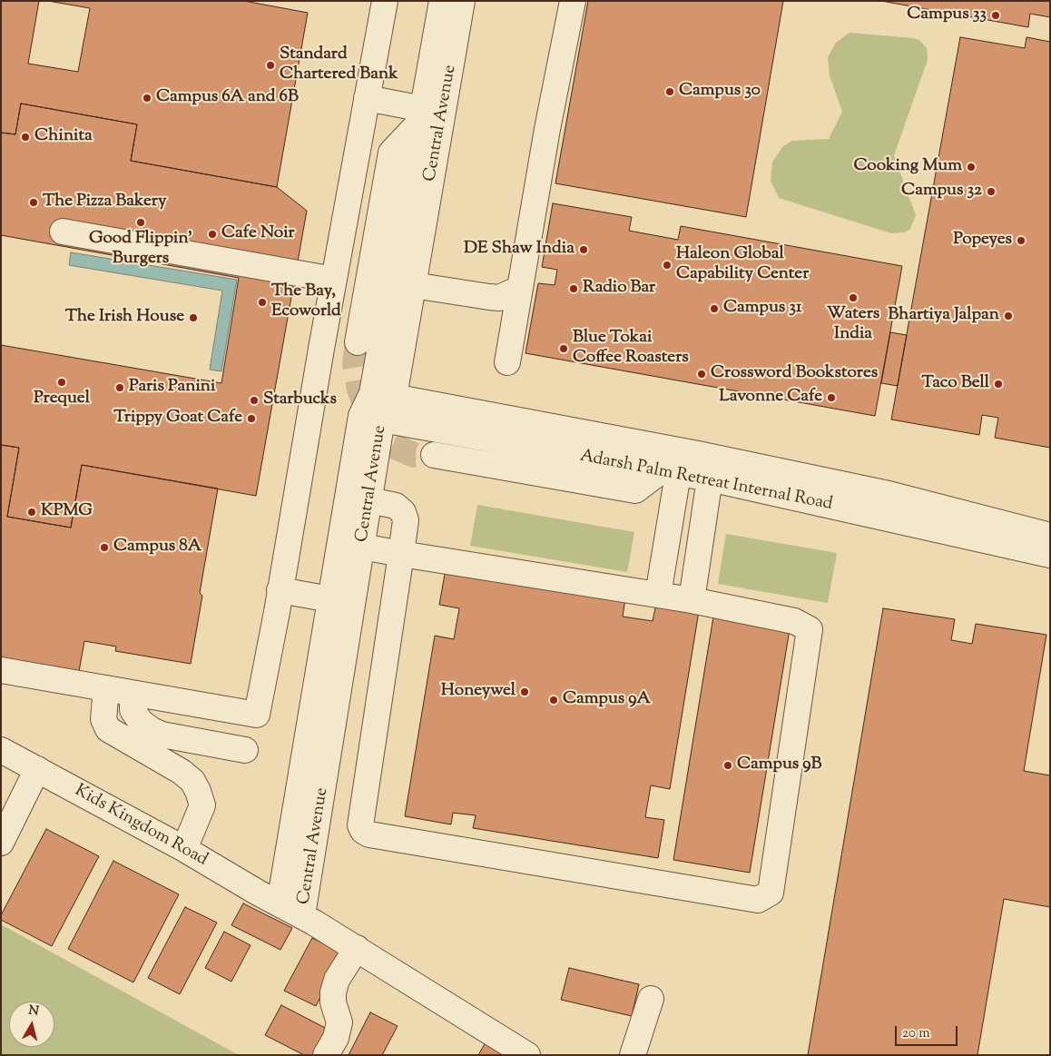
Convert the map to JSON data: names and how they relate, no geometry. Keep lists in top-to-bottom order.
{
  "streets": {
    "street": ["Central Avenue", "Adarsh Palm Retreat Internal Road", "Kids Kingdom Road"]
  },
  "crossings": [
    ["Central Avenue", "Adarsh Palm Retreat Internal Road"],
    ["Central Avenue", "Kids Kingdom Road"]
  ],
  "places": [
    "Campus 33",
    "Standard Chartered Bank",
    "Campus 30",
    "Campus 6A and 6B",
    "Chinita",
    "Cooking Mum",
    "Campus 32",
    "The Pizza Bakery",
    "Good Flippin' Burgers",
    "Cafe Noir",
    "Popeyes",
    "DE Shaw India",
    "Haleon Global Capability Center",
    "Radio Bar",
    "Waters India",
    "The Bay, Ecoworld",
    "Campus 31",
    "Bhartiya Jalpan",
    "The Irish House",
    "Blue Tokai Coffee Roasters",
    "Crossword Bookstores",
    "Prequel",
    "Taco Bell",
    "Paris Panini",
    "Lavonne Cafe",
    "Starbucks",
    "Trippy Goat Cafe",
    "KPMG",
    "Campus 8A",
    "Honeywel",
    "Campus 9A",
    "Campus 9B"
  ],
  "scale_bar": "20 m",
  "north": "top"
}
